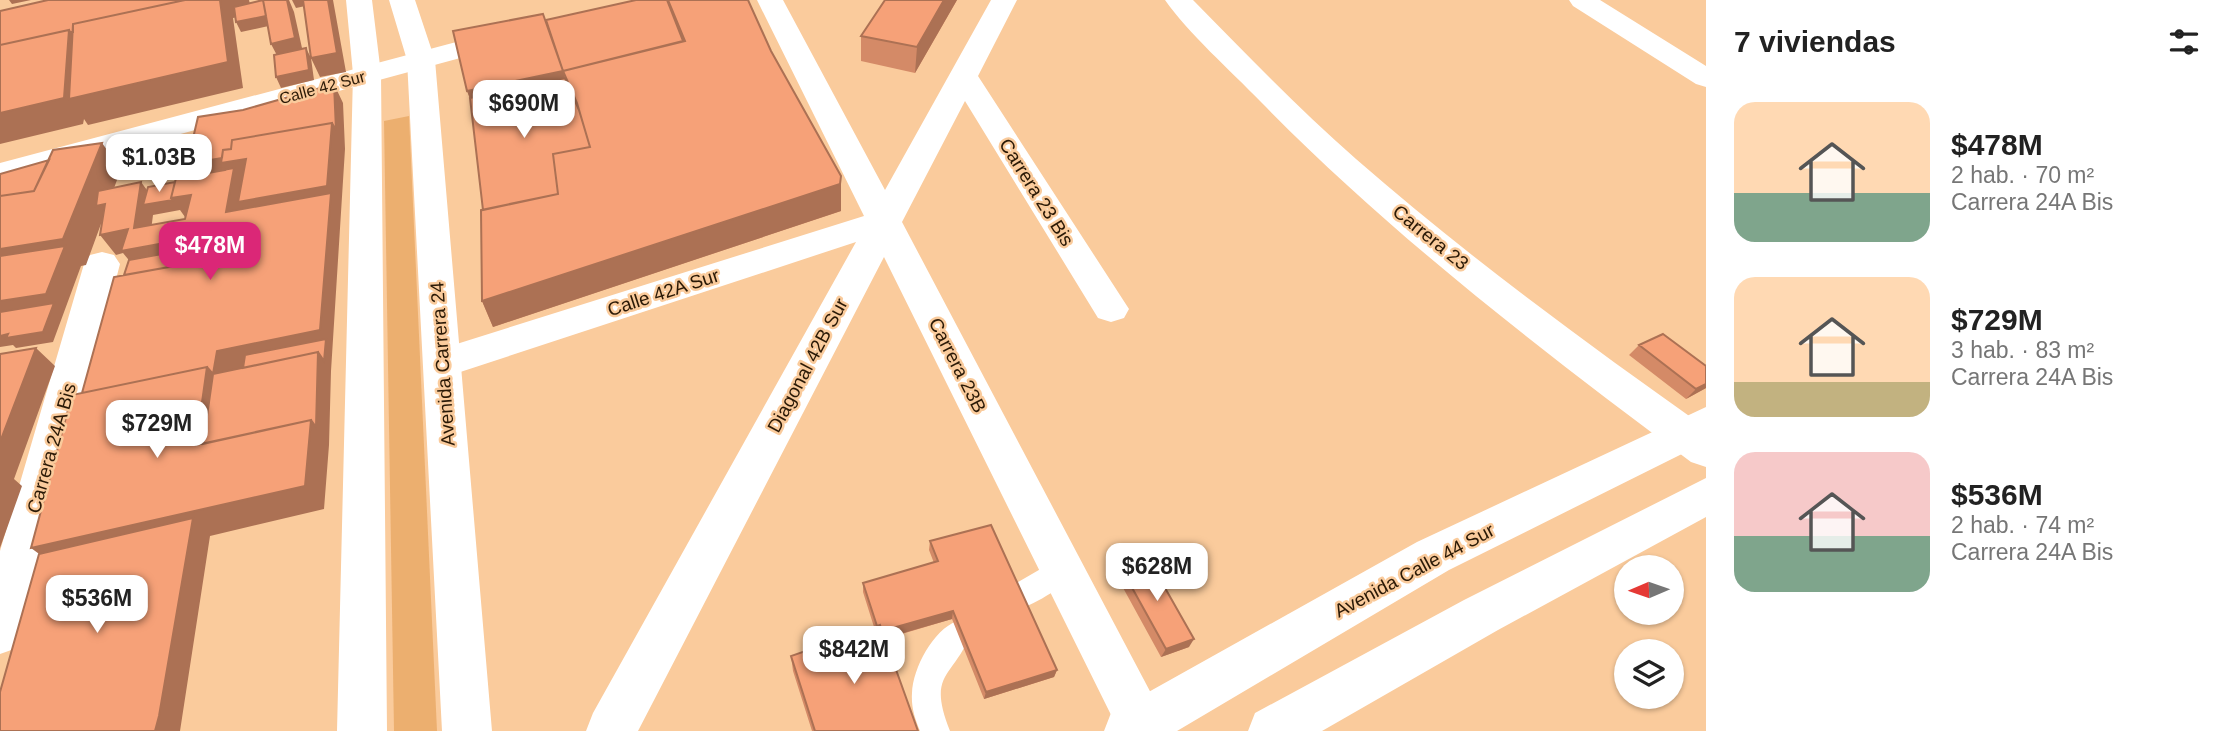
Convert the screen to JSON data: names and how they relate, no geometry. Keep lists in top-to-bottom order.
{
  "streets": {
    "street": [
      "Calle 42 Sur",
      "Carrera 23 Bis",
      "Carrera 23",
      "Calle 42A Sur",
      "Avenida Carrera 24",
      "Diagonal 42B Sur",
      "Carrera 23B",
      "Carrera 24A Bis",
      "Avenida Calle 44 Sur"
    ]
  },
  "crossings": [
    ["Calle 42 Sur", "Avenida Carrera 24"],
    ["Carrera 23 Bis", "Diagonal 42B Sur"],
    ["Carrera 23", "Avenida Calle 44 Sur"],
    ["Calle 42A Sur", "Avenida Carrera 24"],
    ["Calle 42A Sur", "Diagonal 42B Sur"],
    ["Calle 42A Sur", "Carrera 23B"],
    ["Diagonal 42B Sur", "Carrera 23B"],
    ["Carrera 23B", "Avenida Calle 44 Sur"]
  ],
  "north": "left",
  "page": {
    "heading": "7 viviendas",
    "price": [
      "$690M",
      "$1.03B",
      "$478M",
      "$729M",
      "$628M",
      "$536M",
      "$842M"
    ],
    "list": [
      {
        "name": "$478M",
        "note": "2 hab. · 70 m² · Carrera 24A Bis"
      },
      {
        "name": "$729M",
        "note": "3 hab. · 83 m² · Carrera 24A Bis"
      },
      {
        "name": "$536M",
        "note": "2 hab. · 74 m² · Carrera 24A Bis"
      }
    ]
  }
}
